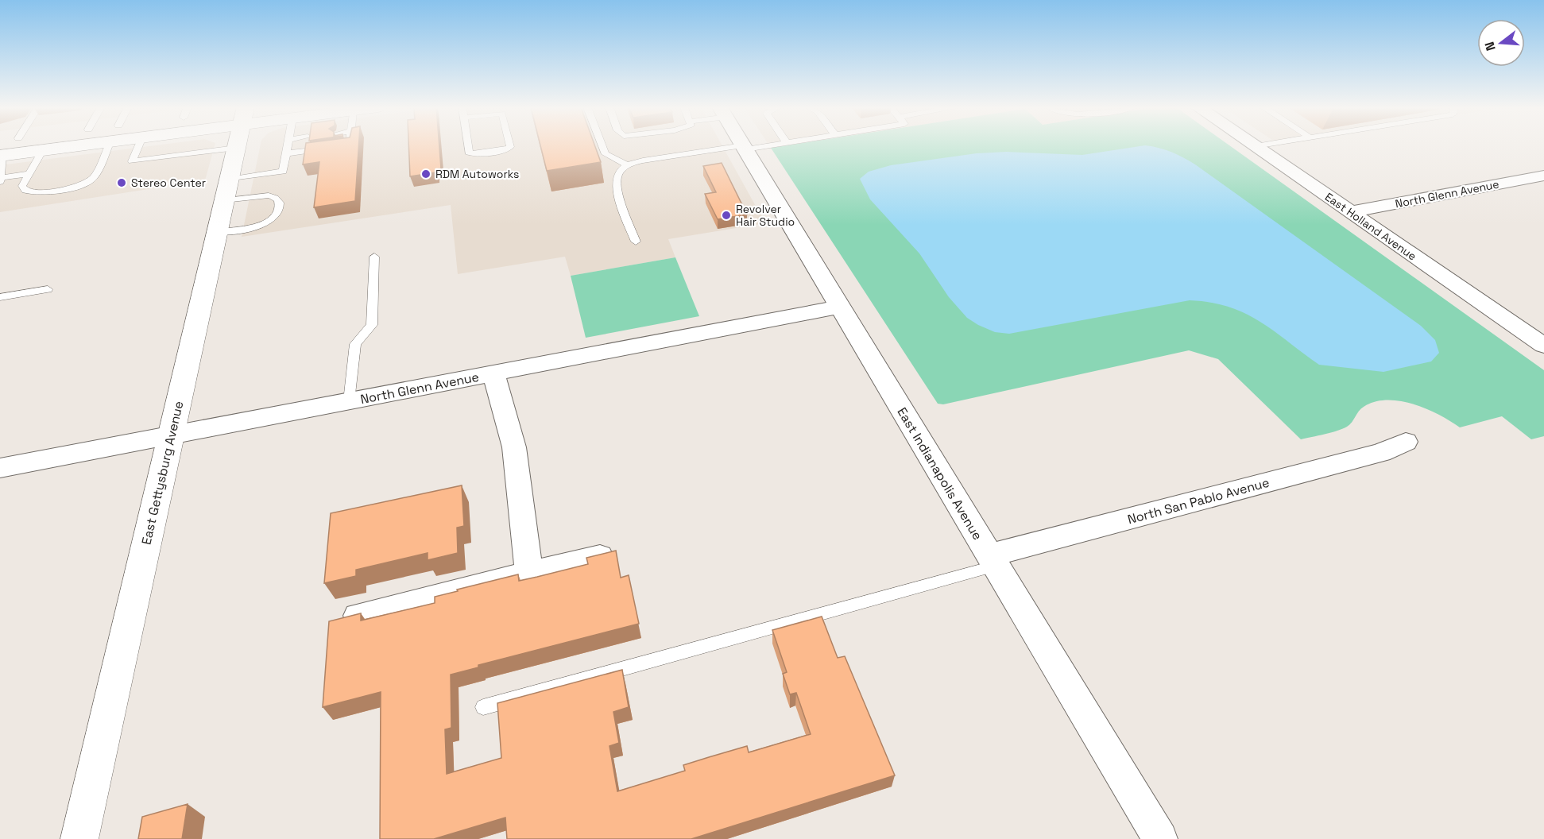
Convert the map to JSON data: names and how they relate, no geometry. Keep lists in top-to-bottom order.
{
  "streets": {
    "street": [
      "North Glenn Avenue",
      "East Holland Avenue",
      "East Gettysburg Avenue",
      "East Indianapolis Avenue",
      "North San Pablo Avenue"
    ]
  },
  "crossings": [
    ["North Glenn Avenue", "East Holland Avenue"],
    ["North Glenn Avenue", "East Gettysburg Avenue"],
    ["North Glenn Avenue", "East Indianapolis Avenue"],
    ["East Indianapolis Avenue", "North San Pablo Avenue"]
  ],
  "places": ["RDM Autoworks", "Stereo Center", "Revolver Hair Studio"],
  "north": "left"
}
